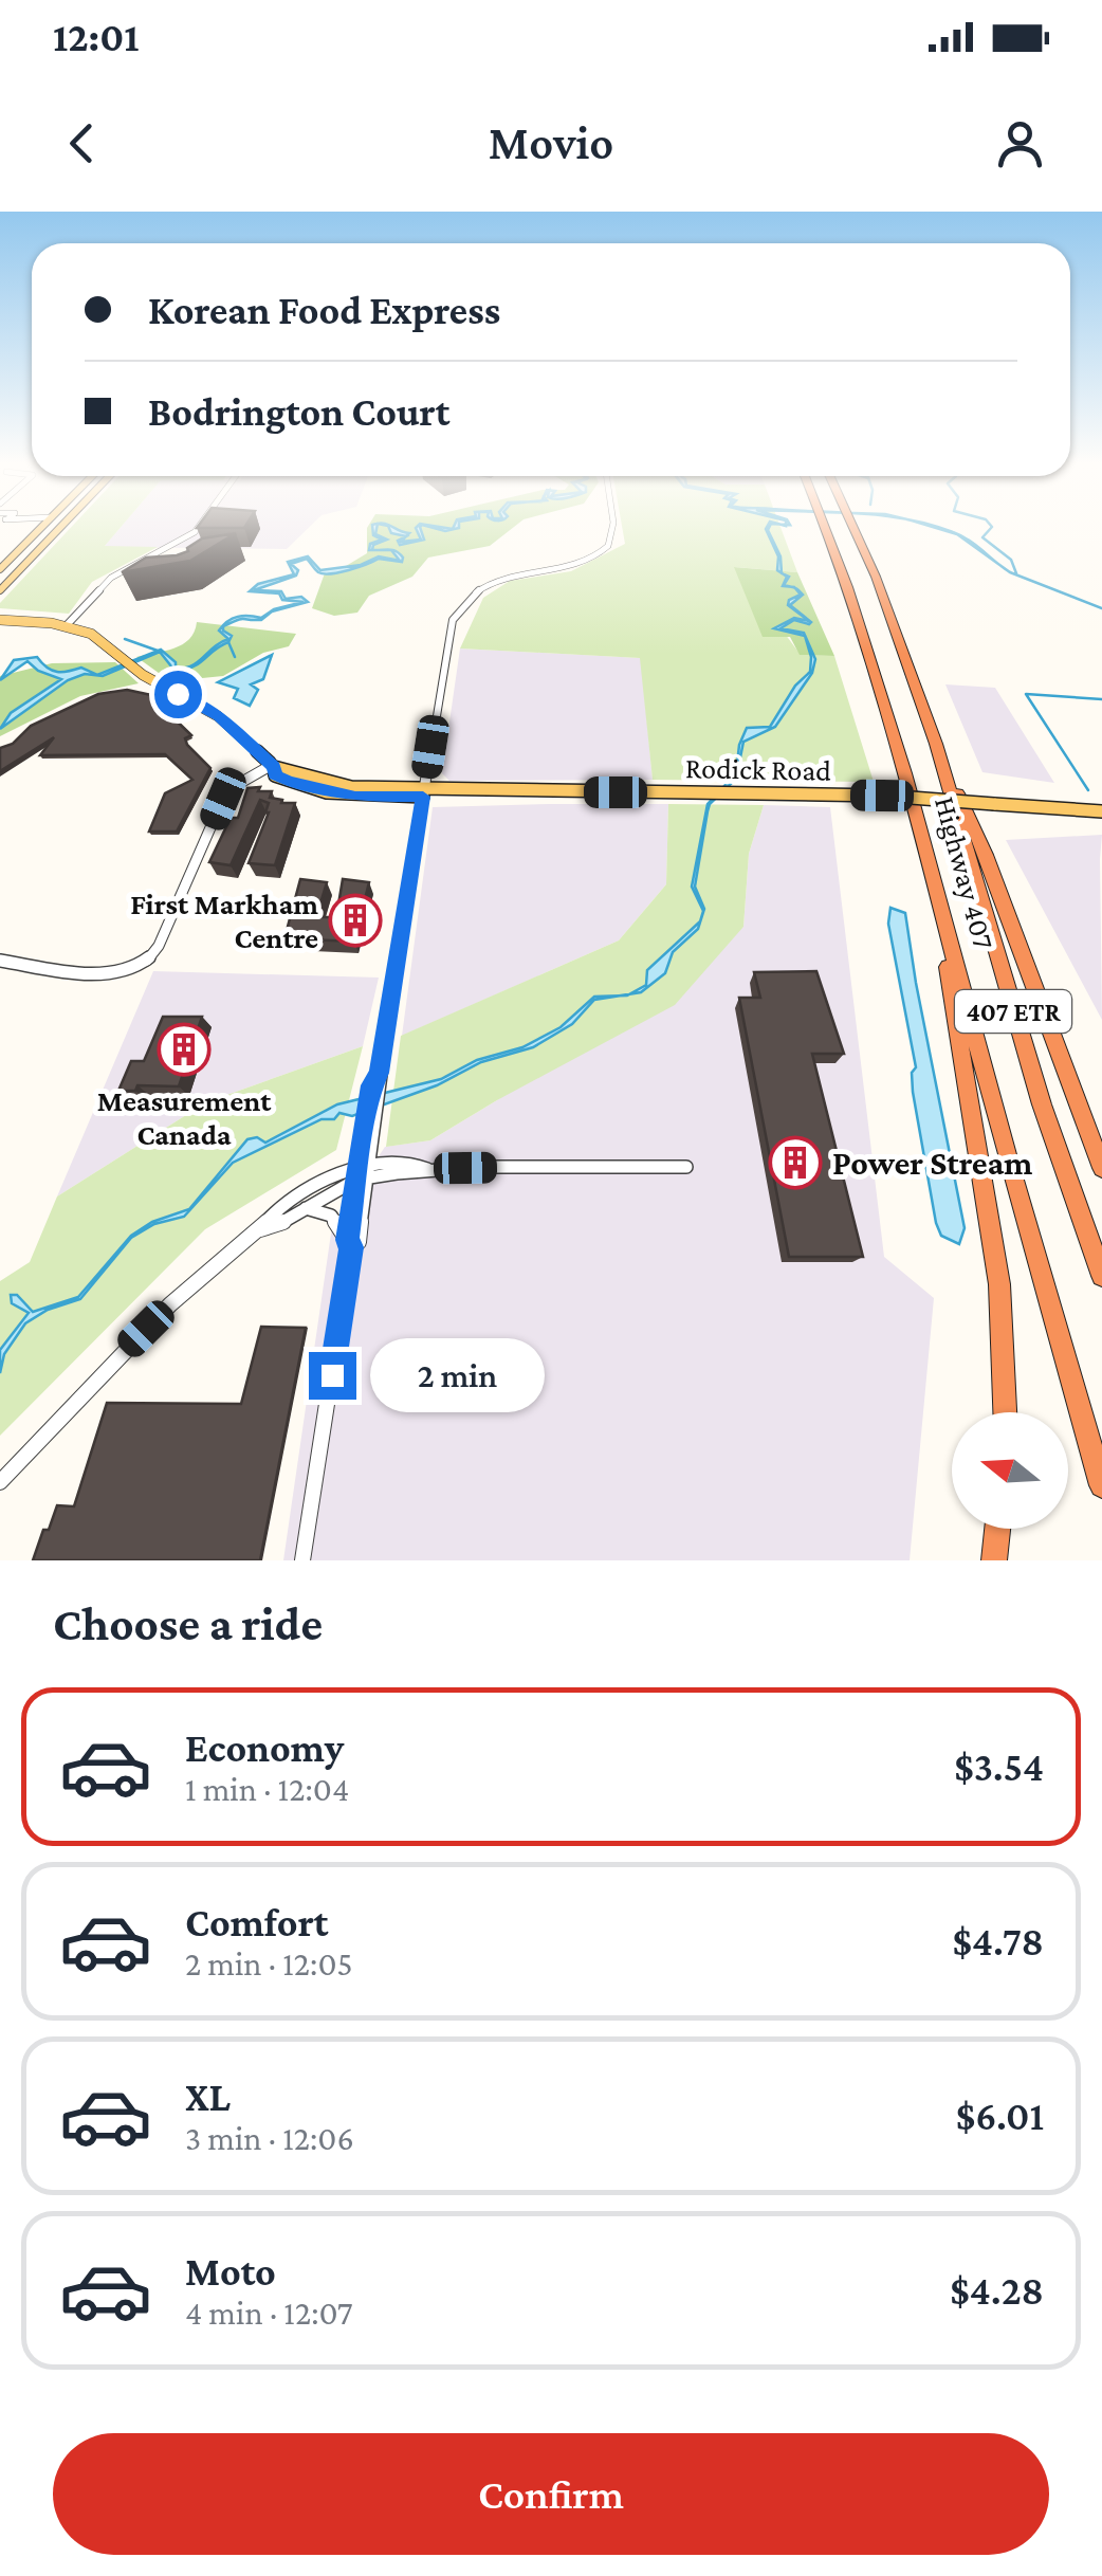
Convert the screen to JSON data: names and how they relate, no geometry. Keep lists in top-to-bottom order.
{
  "streets": {
    "highway": ["Highway 407", "407 ETR"],
    "main road": ["Rodick Road"]
  },
  "places": {
    "building": ["First Markham Centre", "Measurement Canada", "Power Stream"]
  },
  "north": "left",
  "page": {
    "status": "12:01",
    "header": "Movio",
    "banner": ["Korean Food Express", "Bodrington Court"],
    "bubble": "2 min",
    "heading": "Choose a ride",
    "list": [
      {
        "name": "Economy",
        "note": "1 min · 12:04",
        "value": "$3.54"
      },
      {
        "name": "Comfort",
        "note": "2 min · 12:05",
        "value": "$4.78"
      },
      {
        "name": "XL",
        "note": "3 min · 12:06",
        "value": "$6.01"
      },
      {
        "name": "Moto",
        "note": "4 min · 12:07",
        "value": "$4.28"
      }
    ],
    "buttons": "Confirm"
  }
}
